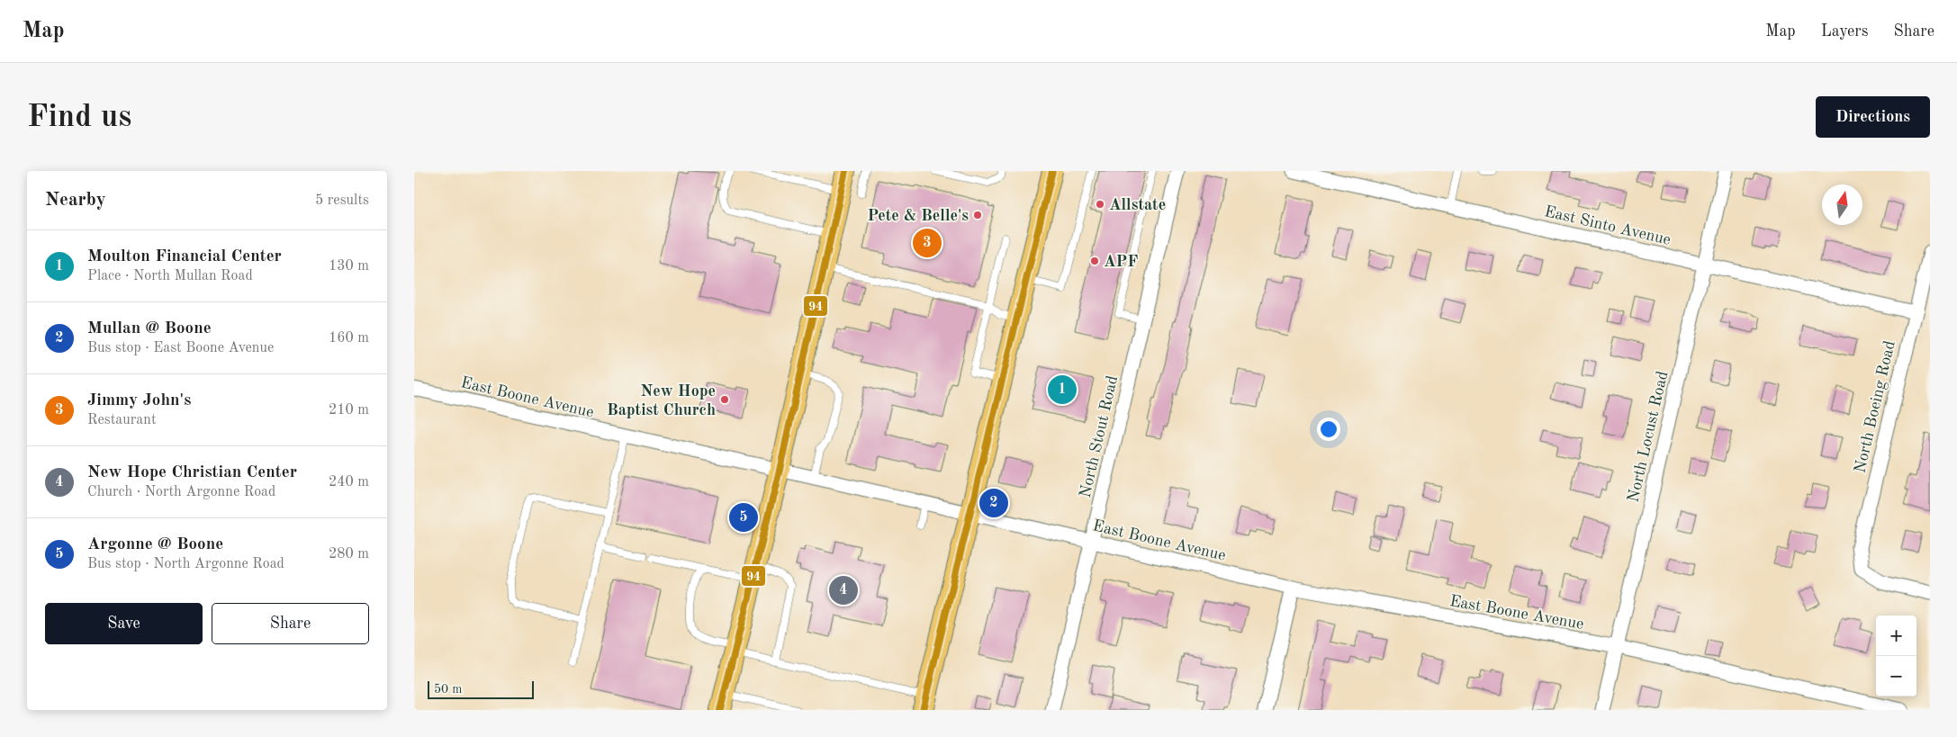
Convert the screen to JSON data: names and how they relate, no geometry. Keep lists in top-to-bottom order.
{
  "streets": {
    "street": [
      "East Sinto Avenue",
      "East Boone Avenue",
      "North Boeing Road",
      "North Stout Road",
      "North Locust Road"
    ]
  },
  "crossings": [
    ["East Sinto Avenue", "North Boeing Road"],
    ["East Sinto Avenue", "North Locust Road"],
    ["East Boone Avenue", "North Stout Road"],
    ["East Boone Avenue", "North Locust Road"]
  ],
  "places": [
    "Allstate",
    "Pete & Belle's",
    "APF",
    "New Hope Baptist Church"
  ],
  "lines": ["transit line 94"],
  "scale_bar": "50 m",
  "north": "top",
  "page": {
    "header": "Map",
    "nav": ["Map", "Layers", "Share"],
    "buttons": [
      "Directions",
      ["Save", "Share"]
    ],
    "title": "Find us",
    "heading": ["Nearby", "5 results"],
    "pins": [
      "3",
      "1",
      "2",
      "5",
      "4"
    ],
    "list": [
      {
        "mark": "1",
        "name": "Moulton Financial Center",
        "note": "Place · North Mullan Road",
        "value": "130 m"
      },
      {
        "mark": "2",
        "name": "Mullan @ Boone",
        "note": "Bus stop · East Boone Avenue",
        "value": "160 m"
      },
      {
        "mark": "3",
        "name": "Jimmy John's",
        "note": "Restaurant",
        "value": "210 m"
      },
      {
        "mark": "4",
        "name": "New Hope Christian Center",
        "note": "Church · North Argonne Road",
        "value": "240 m"
      },
      {
        "mark": "5",
        "name": "Argonne @ Boone",
        "note": "Bus stop · North Argonne Road",
        "value": "280 m"
      }
    ],
    "map_buttons": ["+", "−"],
    "scale": "50 m"
  }
}
